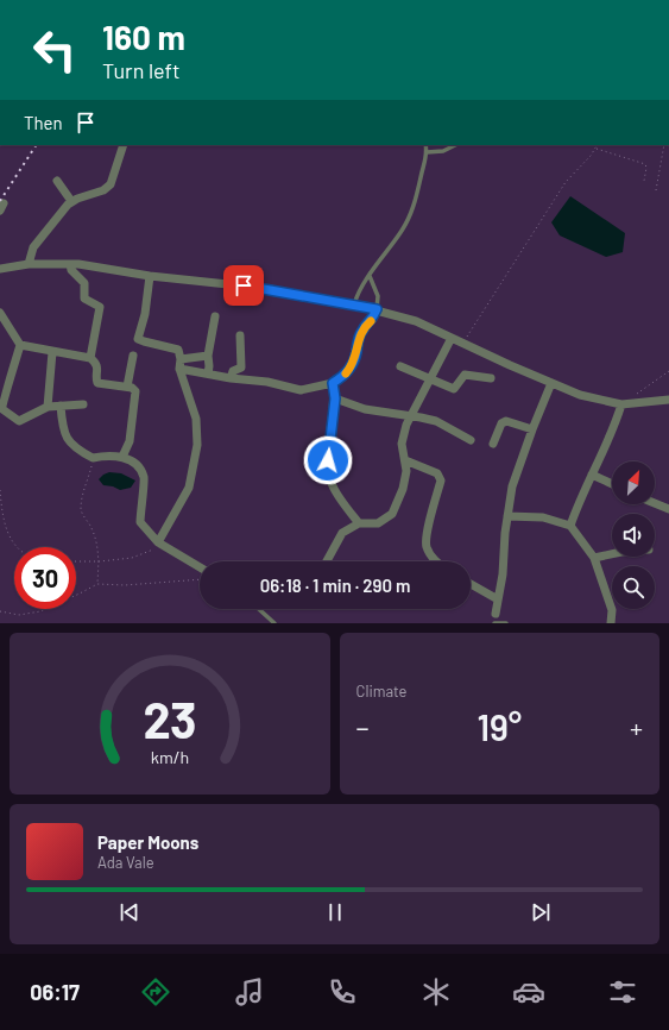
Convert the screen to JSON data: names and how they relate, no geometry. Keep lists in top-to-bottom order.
{
  "north": "top right",
  "page": {
    "turn": ["160 m", "Turn left"],
    "then": "Then",
    "limit": "30",
    "trip": "06:18 · 1 min · 290 m",
    "tile": "Climate",
    "heat": ["−", "19°", "+"],
    "song": ["Paper Moons", "Ada Vale"],
    "tabs": "06:17",
    "gauge": ["23", "km/h"]
  }
}
